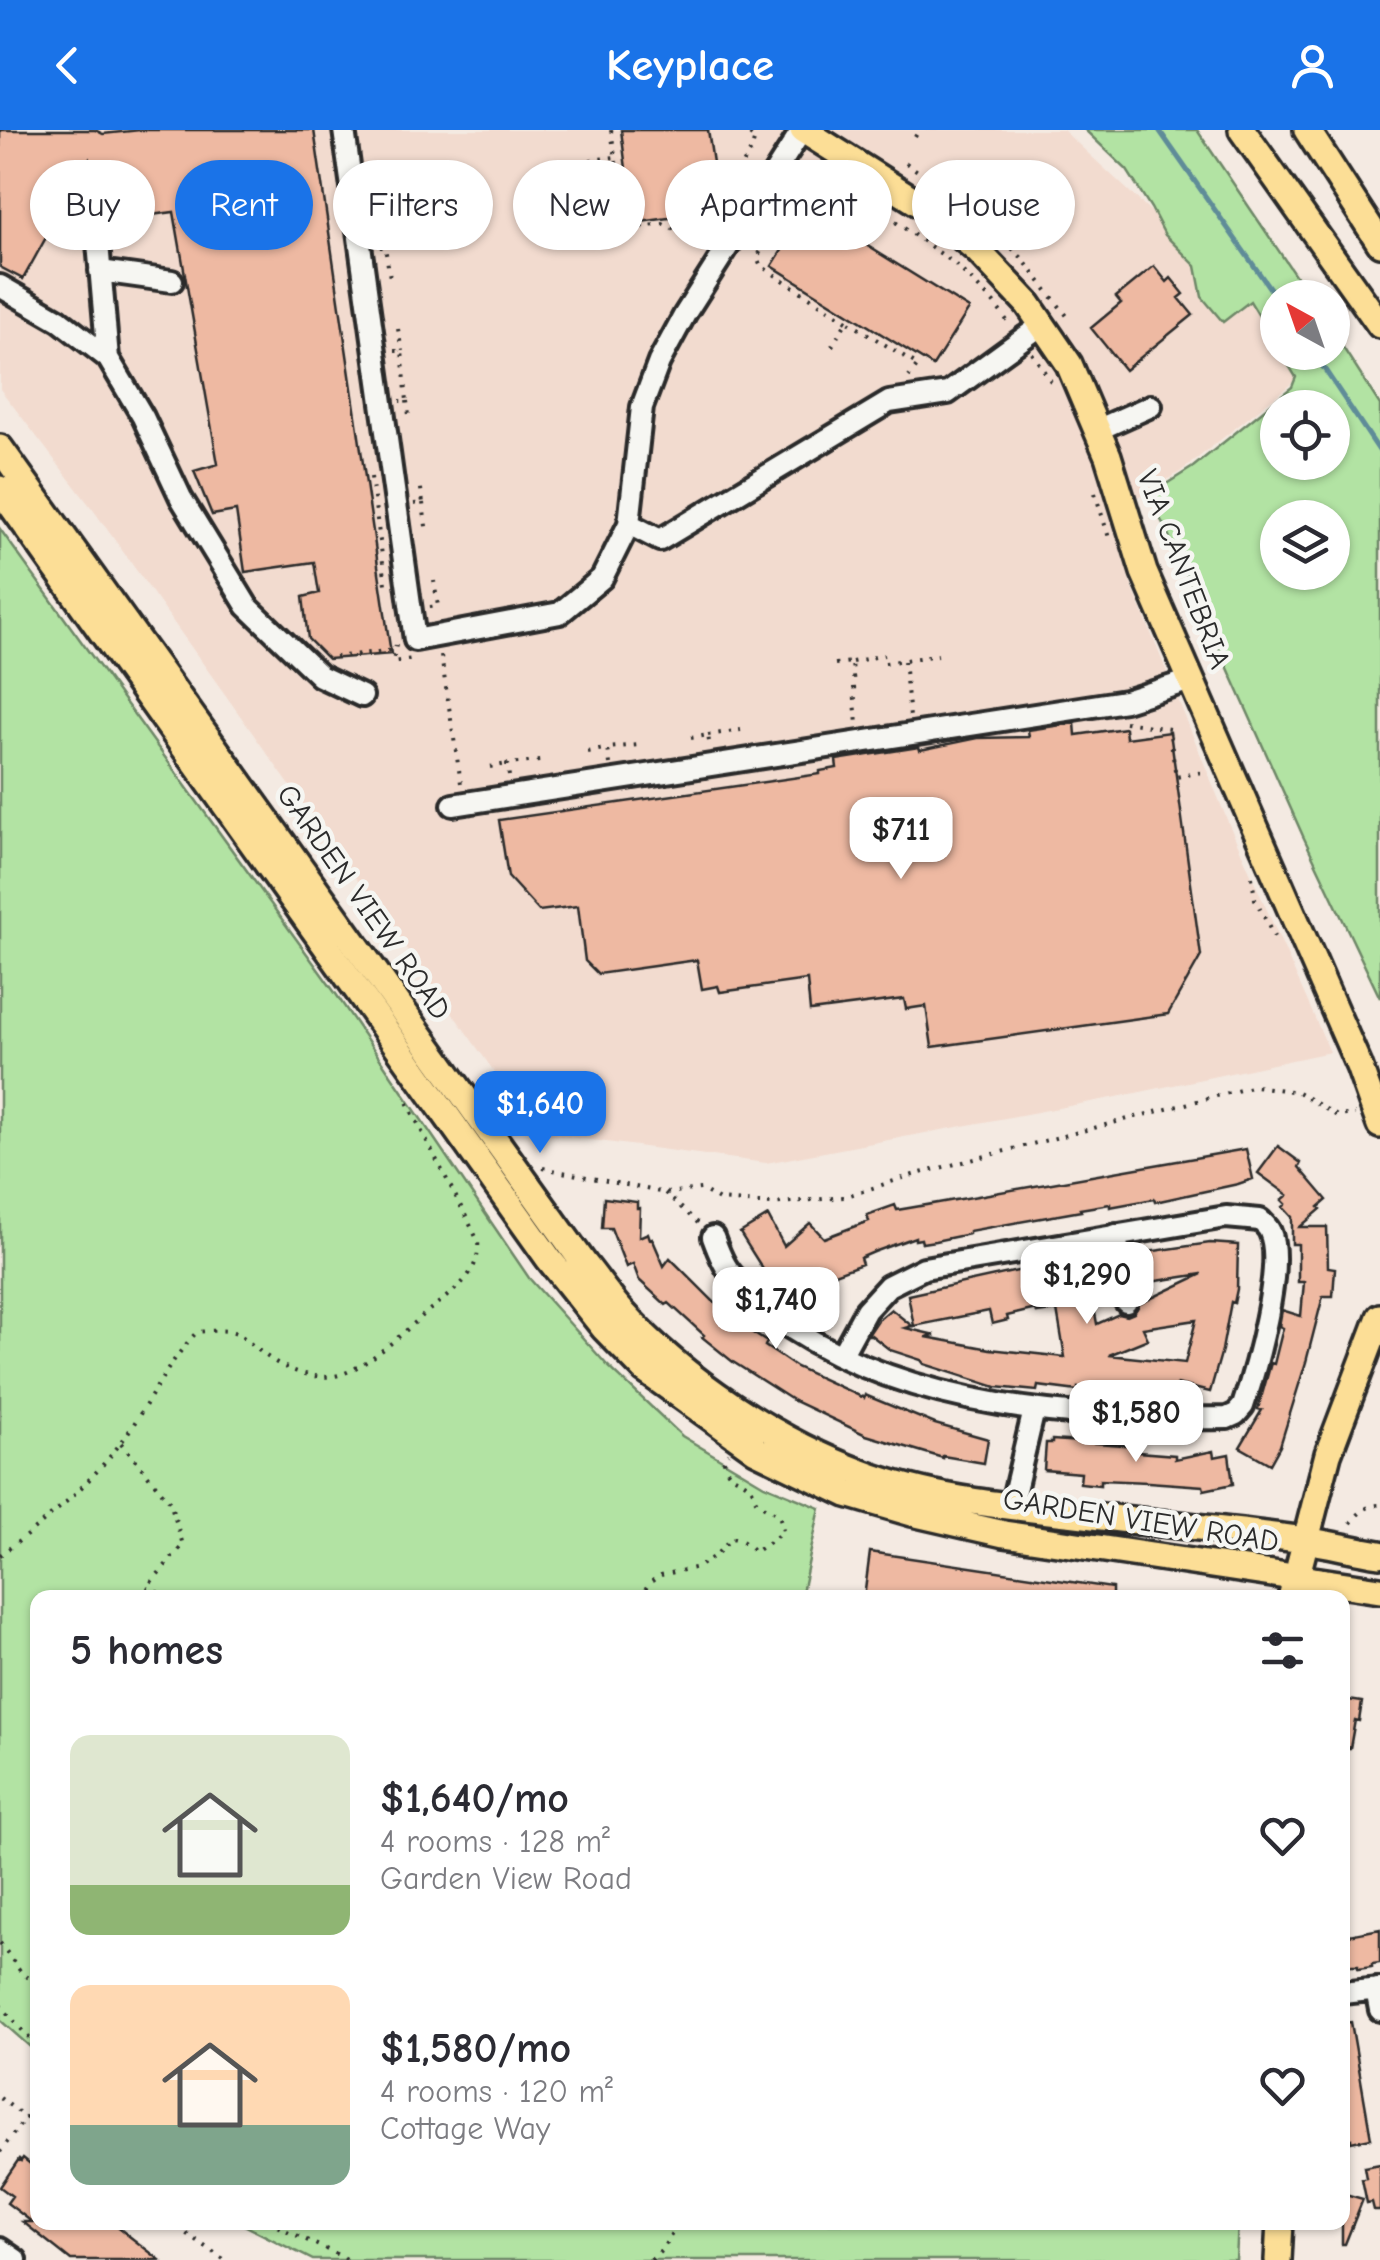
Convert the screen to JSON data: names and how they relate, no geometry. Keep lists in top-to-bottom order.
{
  "streets": {
    "main road": ["VIA CANTEBRIA", "GARDEN VIEW ROAD"]
  },
  "north": "top left",
  "page": {
    "header": "Keyplace",
    "chip": [
      "Buy",
      "Rent",
      "Filters",
      "New",
      "Apartment",
      "House"
    ],
    "price": [
      "$711",
      "$1,640",
      "$1,290",
      "$1,740",
      "$1,580"
    ],
    "heading": "5 homes",
    "list": [
      {
        "name": "$1,640/mo",
        "note": "4 rooms · 128 m² · Garden View Road"
      },
      {
        "name": "$1,580/mo",
        "note": "4 rooms · 120 m² · Cottage Way"
      }
    ]
  }
}
